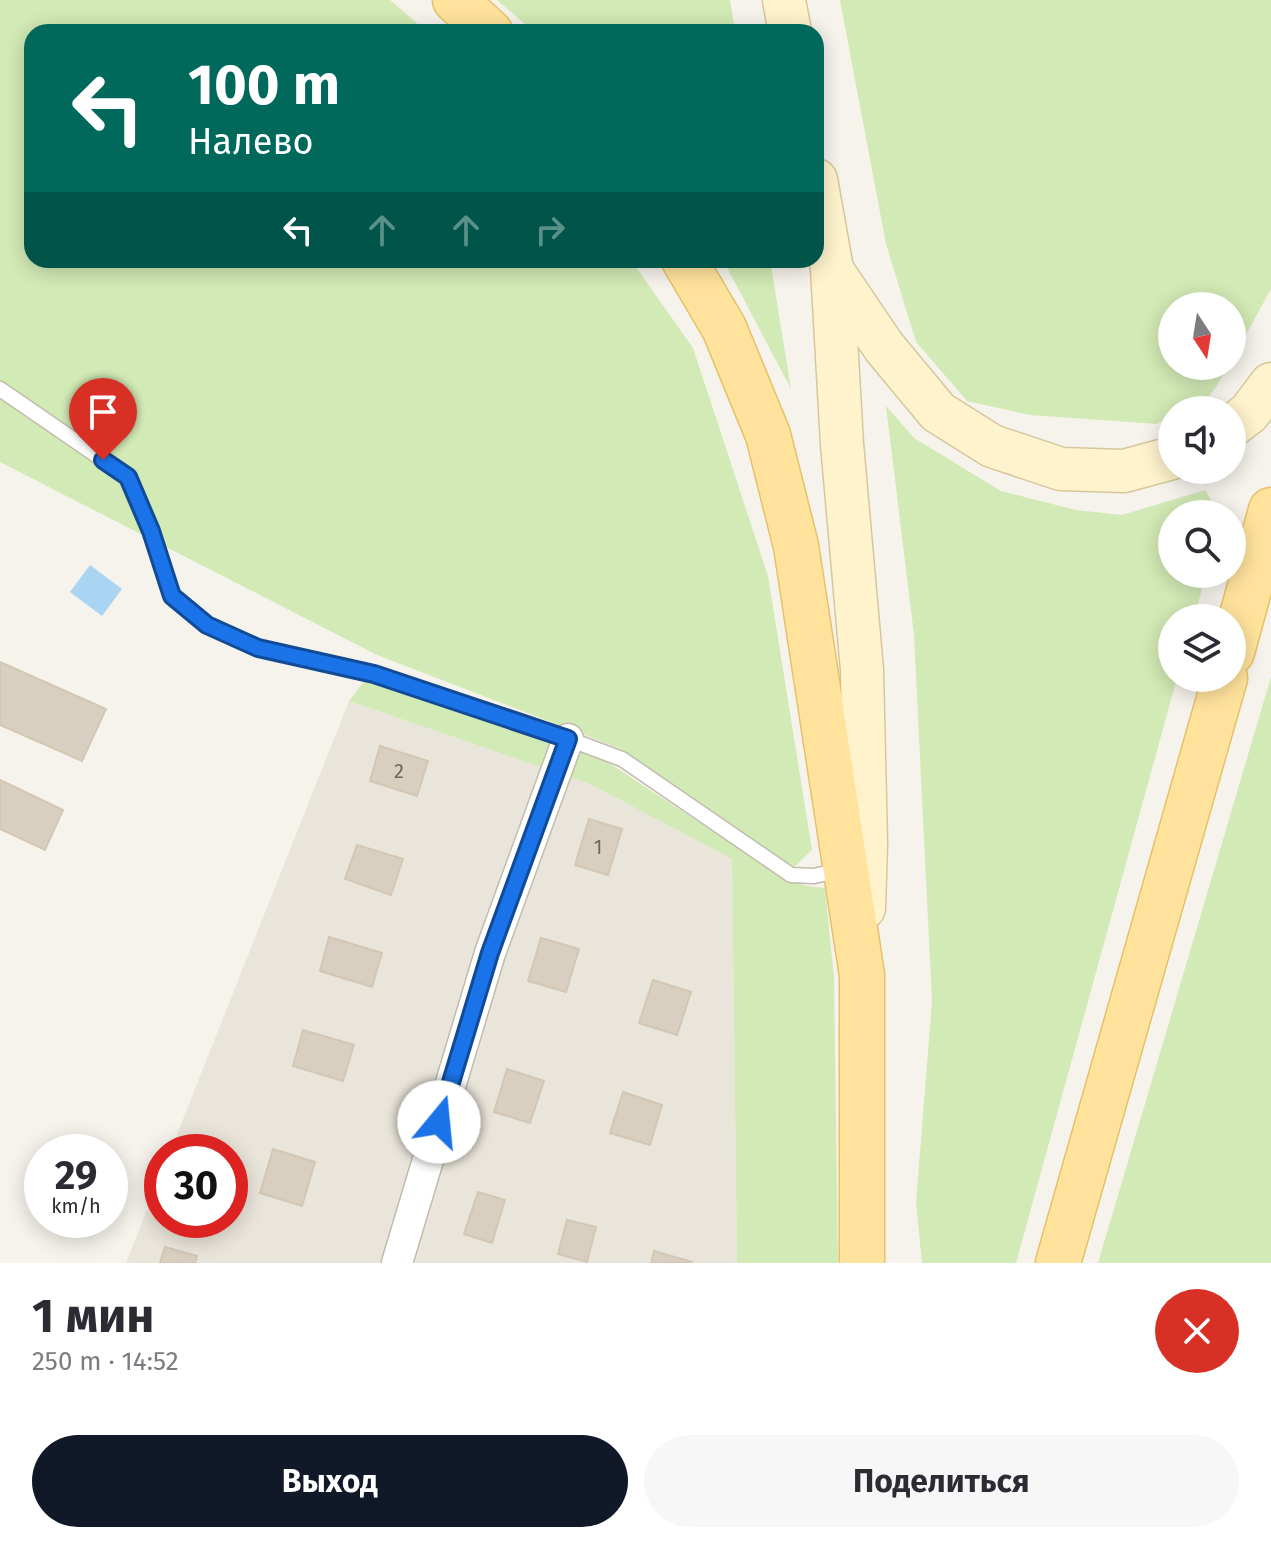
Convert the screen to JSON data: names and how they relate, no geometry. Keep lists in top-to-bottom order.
{
  "house_numbers": ["2", "1"],
  "north": "bottom",
  "page": {
    "turn": ["100 m", "Налево"],
    "speed": "29 km/h",
    "limit": "30",
    "heading": ["1 мин", "250 m · 14:52"],
    "buttons": ["Выход", "Поделиться"]
  }
}
